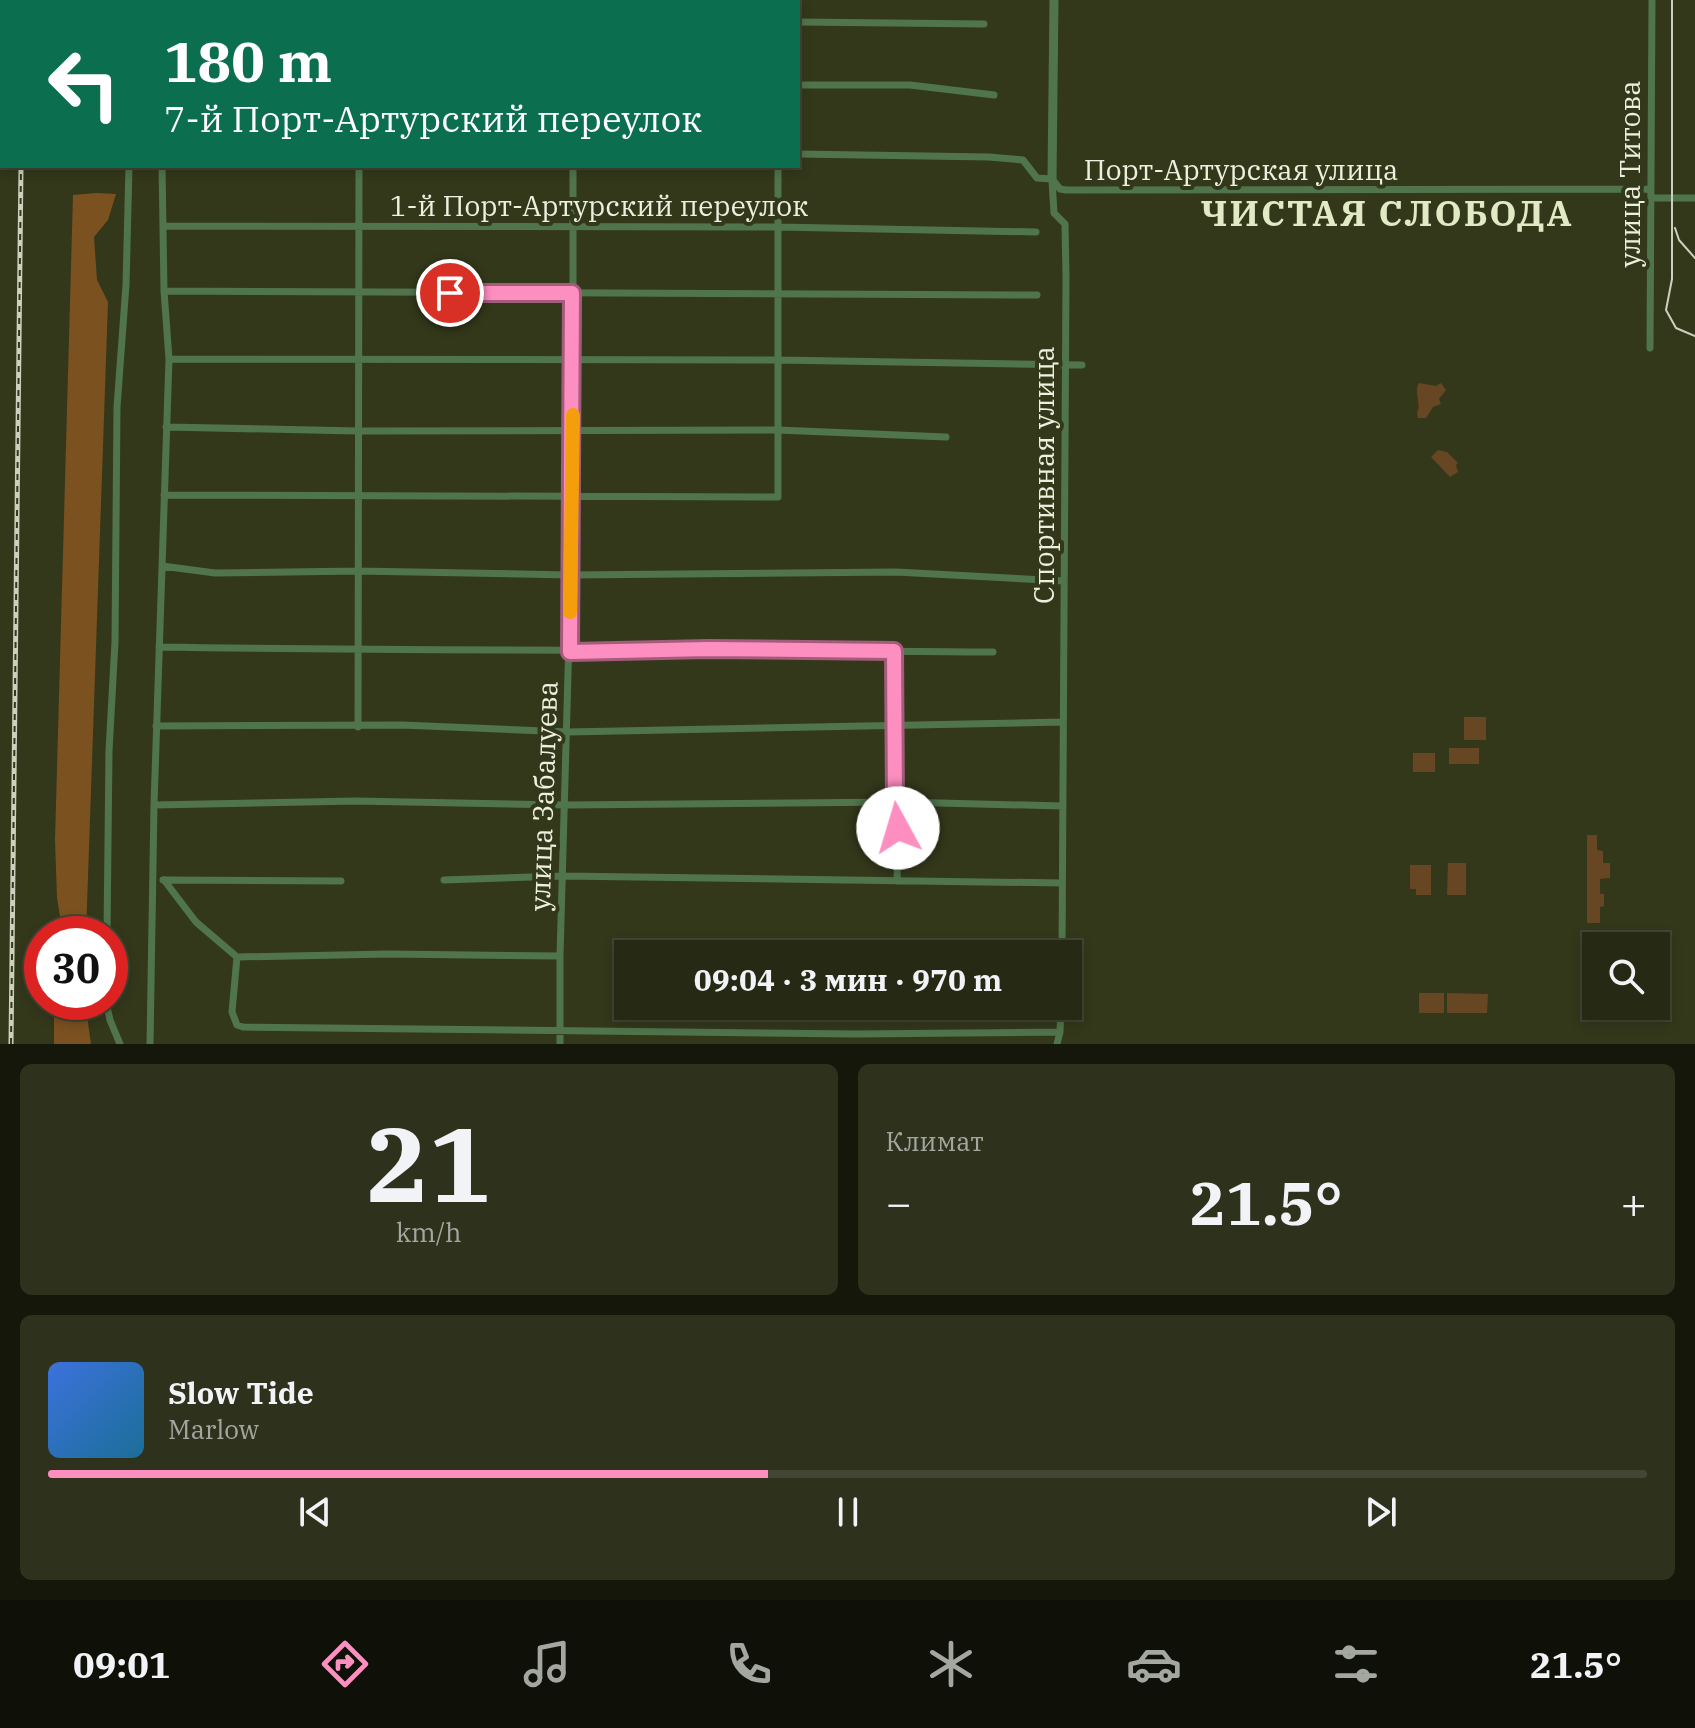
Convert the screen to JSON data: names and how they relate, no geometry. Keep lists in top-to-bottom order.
{
  "streets": {
    "street": [
      "Порт-Артурская улица",
      "улица Титова",
      "1-й Порт-Артурский переулок",
      "Спортивная улица",
      "улица Забалуева"
    ]
  },
  "crossings": [
    ["Порт-Артурская улица", "улица Титова"],
    ["Порт-Артурская улица", "Спортивная улица"],
    ["1-й Порт-Артурский переулок", "улица Забалуева"]
  ],
  "districts": ["ЧИСТАЯ СЛОБОДА"],
  "page": {
    "turn": ["180 m", "7-й Порт-Артурский переулок"],
    "limit": "30",
    "trip": "09:04 · 3 мин · 970 m",
    "tile": [
      ["21", "km/h"],
      "Климат"
    ],
    "heat": ["−", "21.5°", "+"],
    "song": ["Slow Tide", "Marlow"],
    "tabs": ["09:01", "21.5°"]
  }
}
